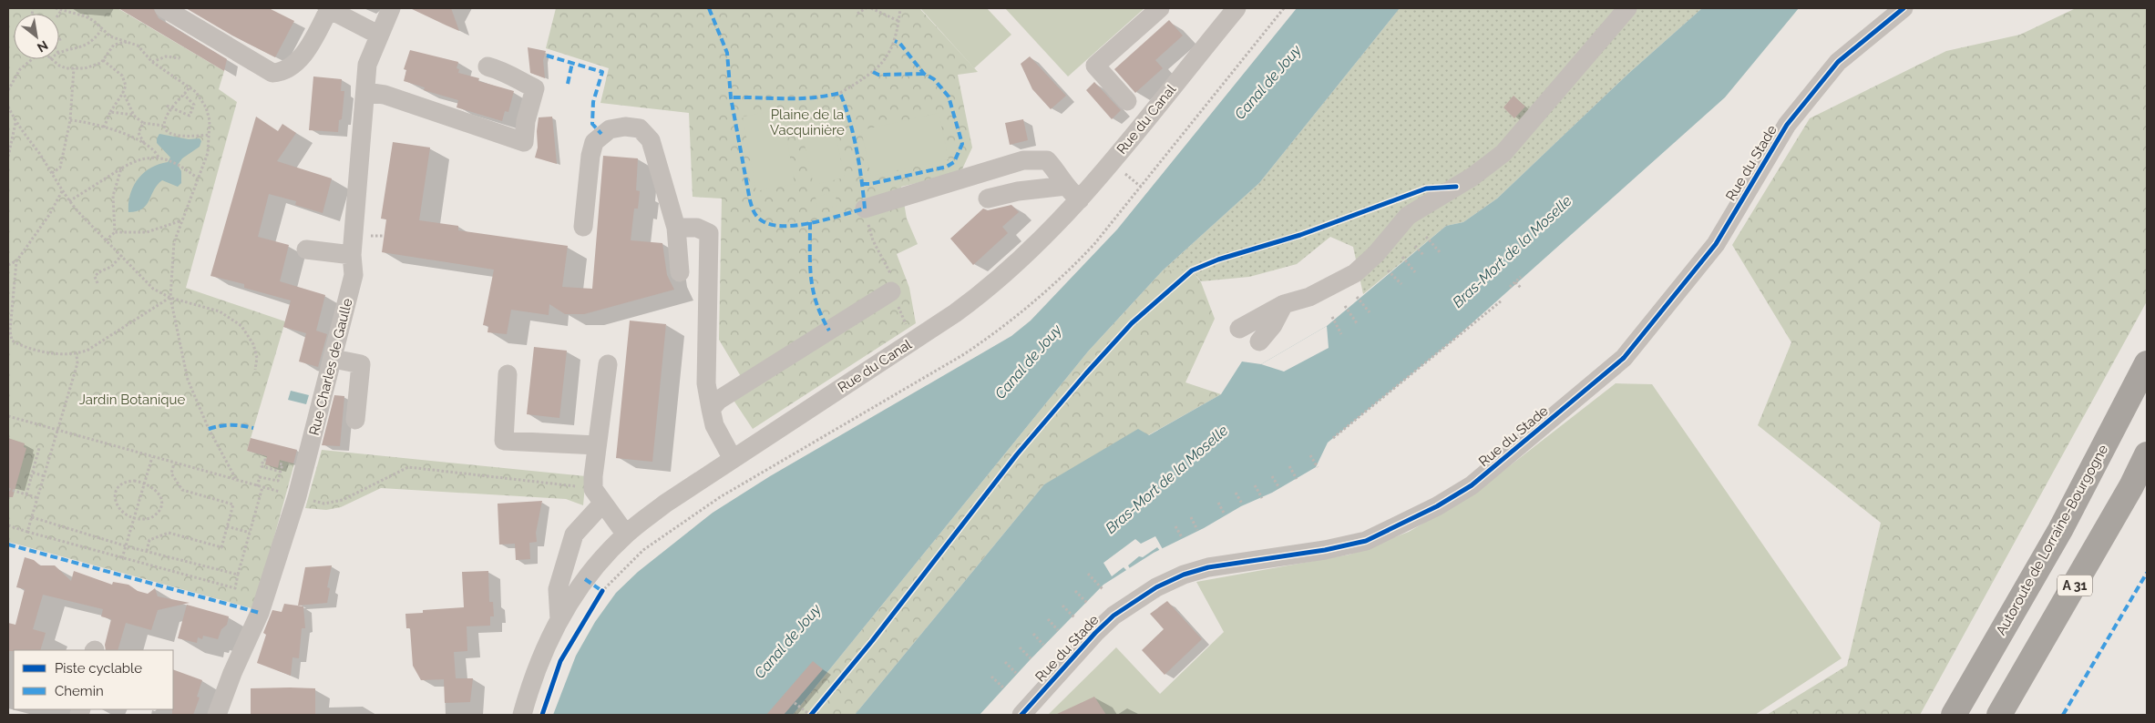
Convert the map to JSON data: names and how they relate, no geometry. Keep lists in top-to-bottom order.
{
  "streets": {
    "highway": ["Autoroute de Lorraine-Bourgogne", "A 31"],
    "street": ["Rue du Canal", "Rue du Stade", "Rue Charles de Gaulle"]
  },
  "water": ["Canal de Jouy", "Bras-Mort de la Moselle"],
  "parks": ["Plaine de la Vacquinière", "Jardin Botanique"],
  "legend": ["Piste cyclable", "Chemin"],
  "north": "bottom right"
}
